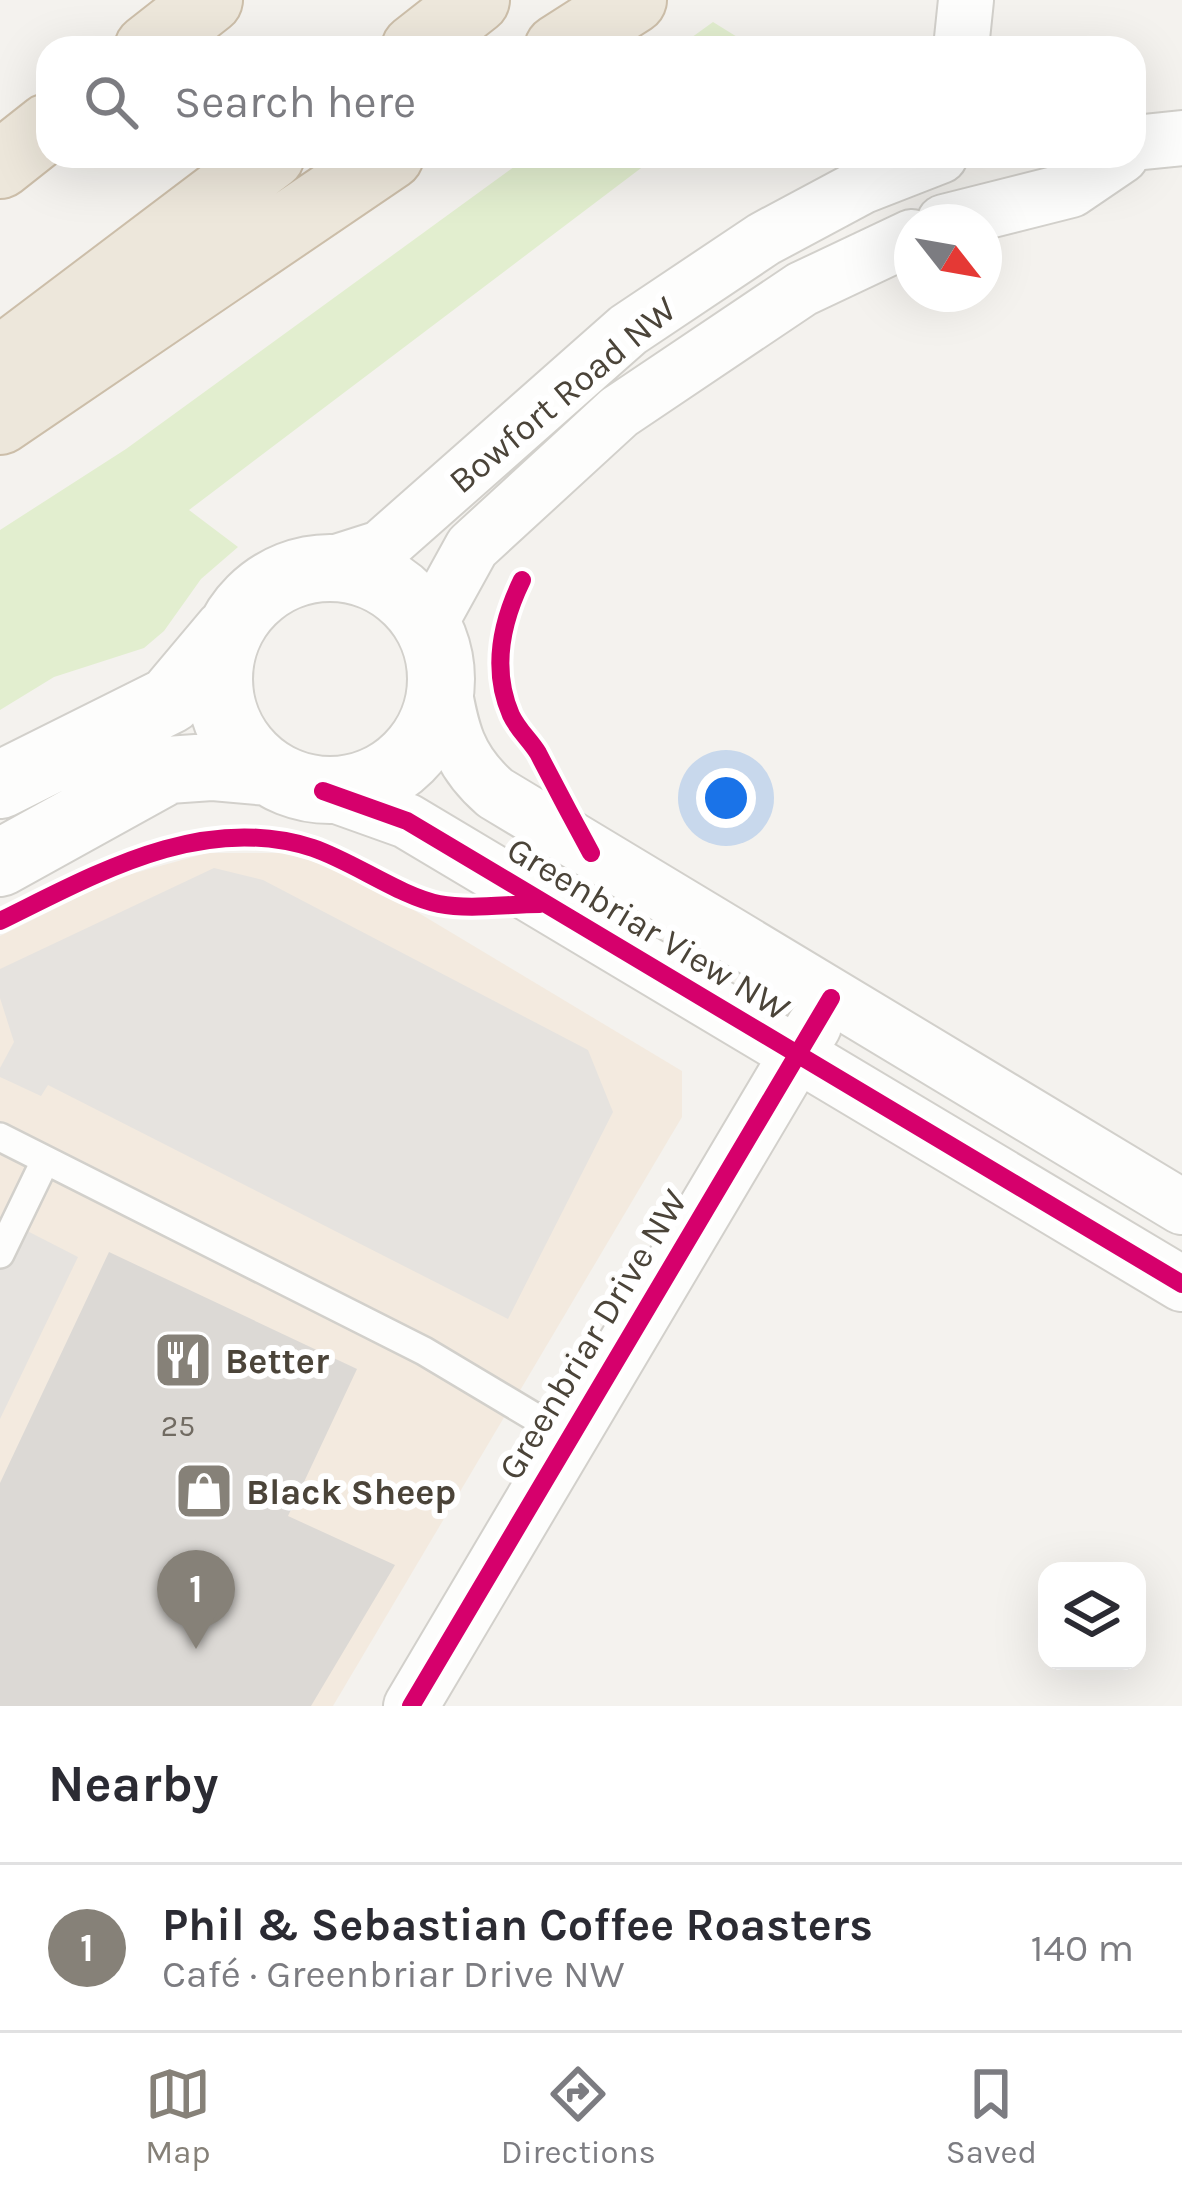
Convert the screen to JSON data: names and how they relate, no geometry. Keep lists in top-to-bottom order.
{
  "streets": {
    "street": ["Bowfort Road NW", "Greenbriar View NW", "Greenbriar Drive NW"]
  },
  "crossings": [
    ["Bowfort Road NW", "Greenbriar View NW"],
    ["Greenbriar View NW", "Greenbriar Drive NW"]
  ],
  "places": {
    "restaurant": ["Better"],
    "shop": ["Black Sheep"]
  },
  "house_numbers": ["25"],
  "north": "bottom right",
  "page": {
    "search": "Search here",
    "pins": "1",
    "heading": "Nearby",
    "list": [
      {
        "mark": "1",
        "name": "Phil & Sebastian Coffee Roasters",
        "note": "Café · Greenbriar Drive NW",
        "value": "140 m"
      }
    ],
    "nav": ["Map", "Directions", "Saved"]
  }
}
